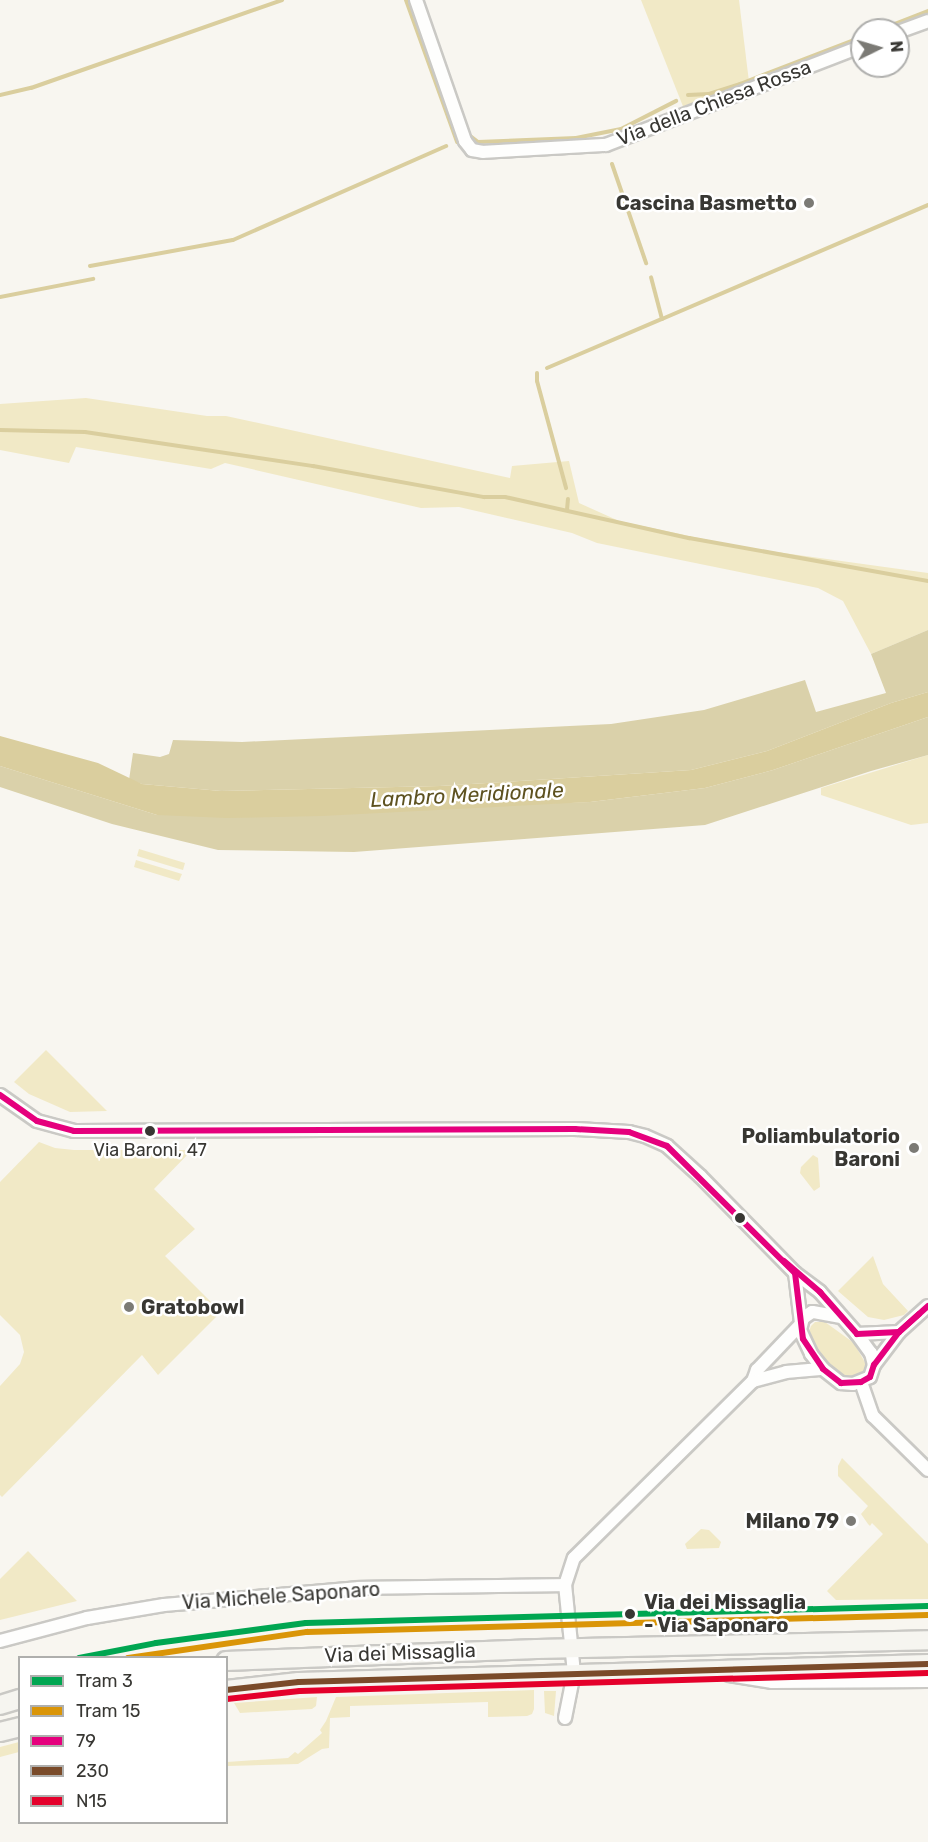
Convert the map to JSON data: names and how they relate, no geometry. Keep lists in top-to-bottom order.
{
  "streets": {
    "main road": ["Via dei Missaglia"],
    "street": ["Via della Chiesa Rossa", "Via Michele Saponaro"]
  },
  "water": ["Lambro Meridionale"],
  "places": [
    "Cascina Basmetto",
    "Via Baroni, 47",
    "Poliambulatorio Baroni",
    "Gratobowl",
    "Milano 79",
    "Via dei Missaglia - Via Saponaro"
  ],
  "lines": [
    "transit line 79",
    "tram line 3",
    "tram line 15",
    "transit line 230",
    "transit line N15"
  ],
  "legend": [
    "Tram 3",
    "Tram 15",
    "79",
    "230",
    "N15"
  ],
  "north": "right"
}
